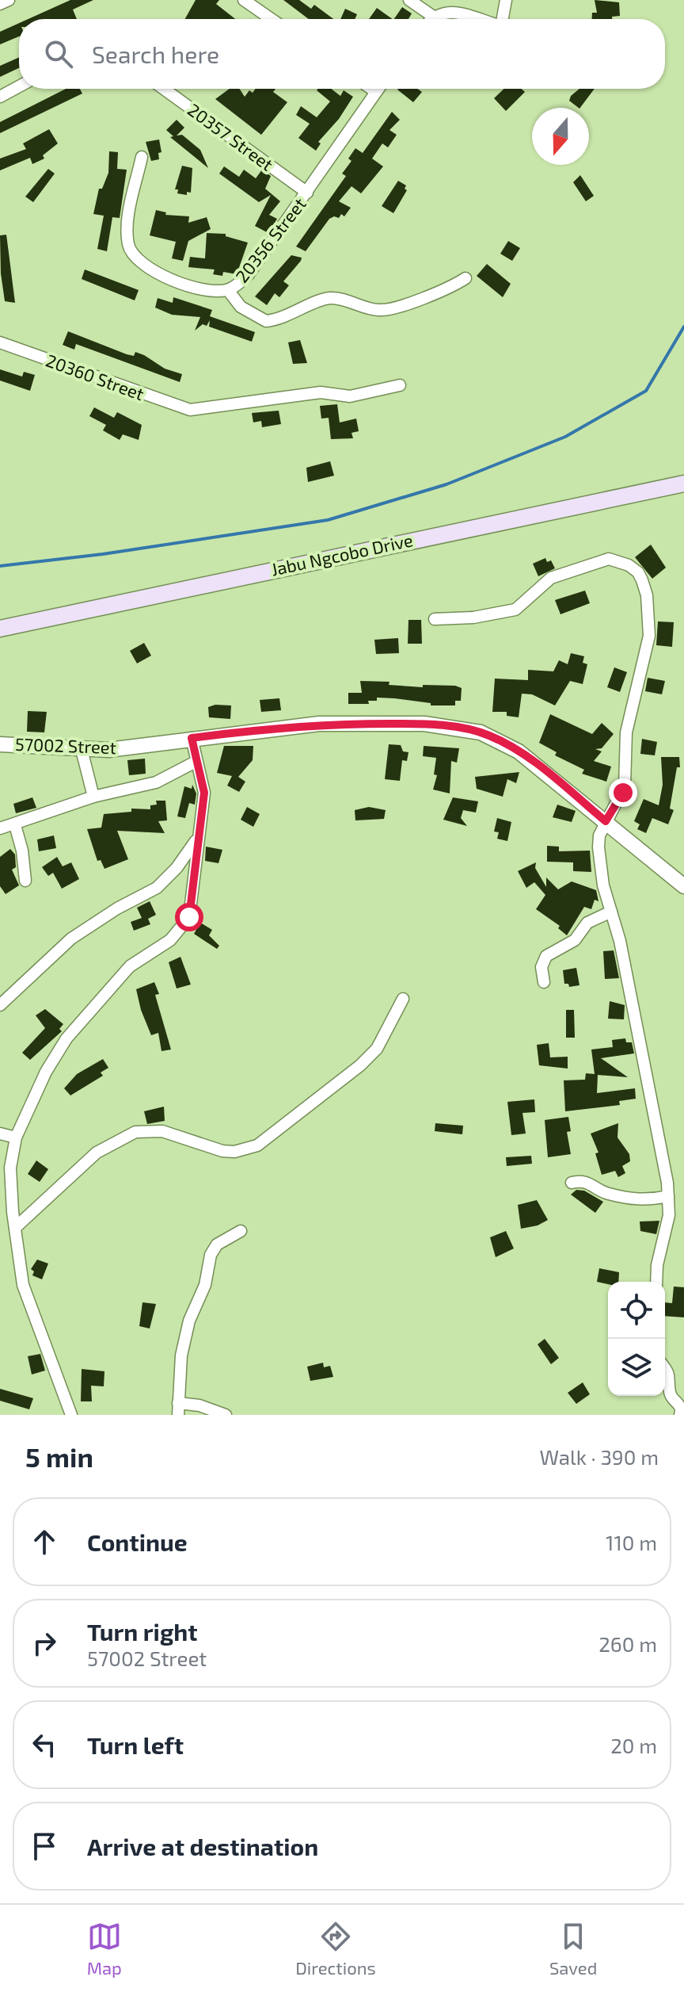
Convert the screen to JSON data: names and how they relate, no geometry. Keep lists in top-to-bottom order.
{
  "streets": {
    "main road": ["Jabu Ngcobo Drive"],
    "street": [
      "20357 Street",
      "20356 Street",
      "20360 Street",
      "57002 Street"
    ]
  },
  "crossings": [
    ["20357 Street", "20356 Street"]
  ],
  "north": "bottom",
  "page": {
    "search": "Search here",
    "heading": ["5 min", "Walk · 390 m"],
    "list": [
      ["Continue", "110 m"],
      ["Turn right", "57002 Street", "260 m"],
      ["Turn left", "20 m"],
      "Arrive at destination"
    ],
    "nav": ["Map", "Directions", "Saved"]
  }
}
